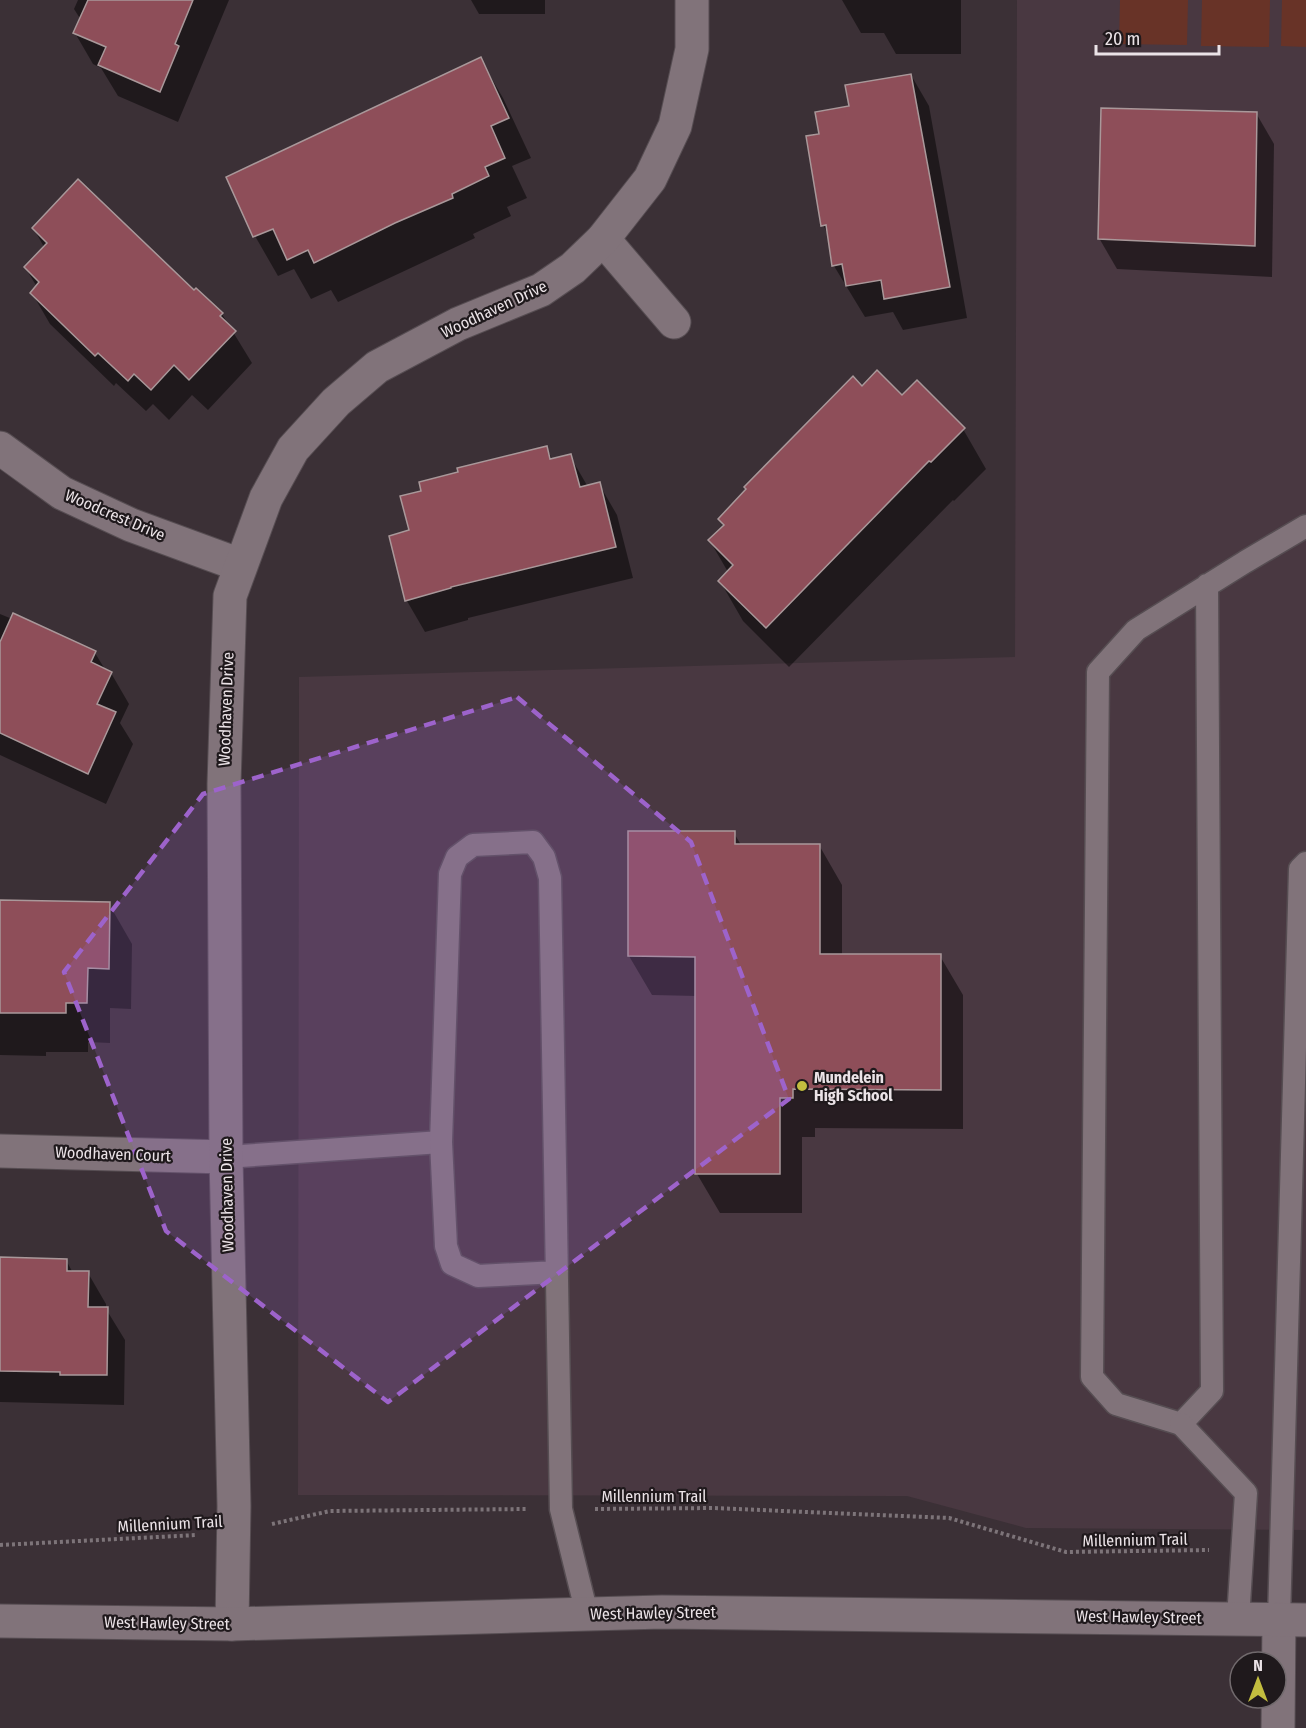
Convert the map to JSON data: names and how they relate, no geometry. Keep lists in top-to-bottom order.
{
  "streets": {
    "street": [
      "Woodhaven Drive",
      "Woodcrest Drive",
      "Woodhaven Court",
      "West Hawley Street"
    ],
    "path": ["Millennium Trail"]
  },
  "crossings": [
    ["Woodhaven Drive", "Woodcrest Drive"],
    ["Woodhaven Drive", "Woodhaven Court"],
    ["Woodhaven Drive", "Millennium Trail"],
    ["Woodhaven Drive", "West Hawley Street"]
  ],
  "places": ["Mundelein High School"],
  "scale_bar": "20 m",
  "north": "top"
}
